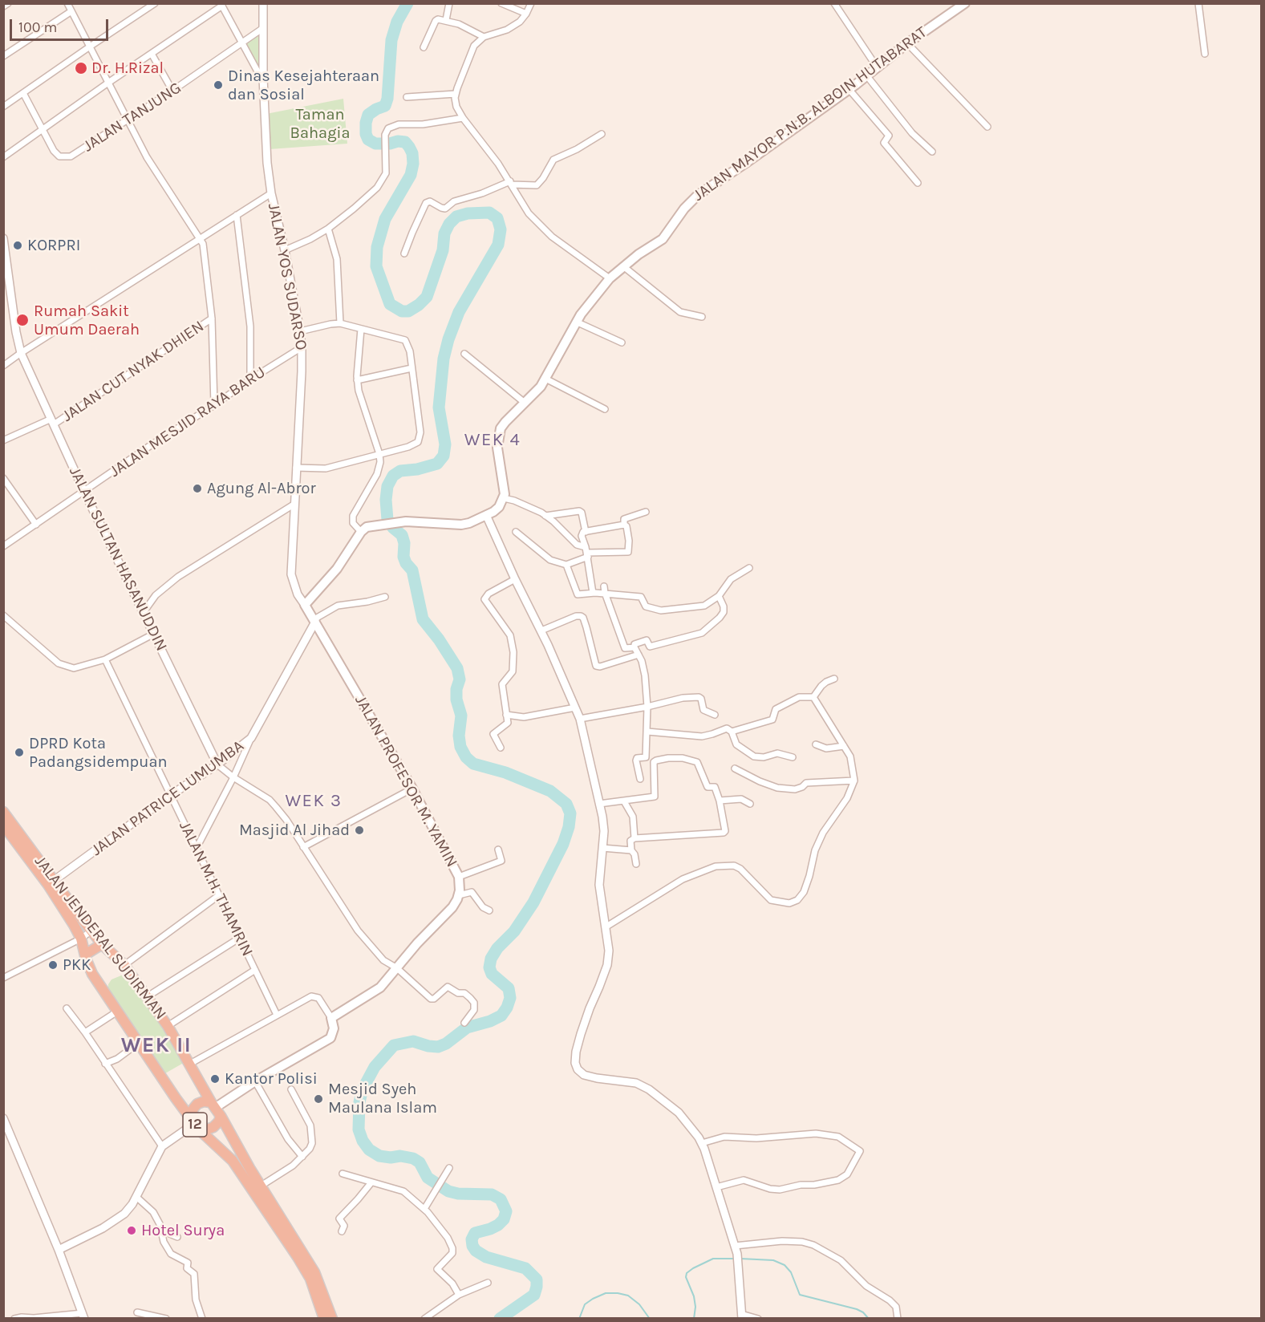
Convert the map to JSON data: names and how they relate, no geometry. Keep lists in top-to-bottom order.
{
  "streets": {
    "highway": ["JALAN JENDERAL SUDIRMAN", "12"],
    "main road": ["JALAN MAYOR P.N.B. ALBOIN HUTABARAT", "JALAN PROFESOR M. YAMIN"],
    "street": [
      "JALAN TANJUNG",
      "JALAN YOS SUDARSO",
      "JALAN CUT NYAK DHIEN",
      "JALAN MESJID RAYA BARU",
      "JALAN SULTAN HASANUDDIN",
      "JALAN PATRICE LUMUMBA",
      "JALAN M.H. THAMRIN"
    ]
  },
  "crossings": [
    ["JALAN TANJUNG", "JALAN YOS SUDARSO"],
    ["JALAN YOS SUDARSO", "JALAN MESJID RAYA BARU"],
    ["JALAN YOS SUDARSO", "JALAN PROFESOR M. YAMIN"],
    ["JALAN CUT NYAK DHIEN", "JALAN SULTAN HASANUDDIN"],
    ["JALAN MESJID RAYA BARU", "JALAN SULTAN HASANUDDIN"],
    ["JALAN SULTAN HASANUDDIN", "JALAN PATRICE LUMUMBA"],
    ["JALAN PROFESOR M. YAMIN", "JALAN PATRICE LUMUMBA"],
    ["JALAN PATRICE LUMUMBA", "JALAN M.H. THAMRIN"],
    ["JALAN PATRICE LUMUMBA", "JALAN JENDERAL SUDIRMAN"]
  ],
  "districts": ["WEK 4", "WEK 3", "WEK II"],
  "parks": ["Taman Bahagia"],
  "places": [
    "Dr. H.Rizal",
    "Dinas Kesejahteraan dan Sosial",
    "KORPRI",
    "Rumah Sakit Umum Daerah",
    "Agung Al-Abror",
    "DPRD Kota Padangsidempuan",
    "Masjid Al Jihad",
    "PKK",
    "Kantor Polisi",
    "Mesjid Syeh Maulana Islam",
    "Hotel Surya"
  ],
  "scale_bar": "100 m"
}
